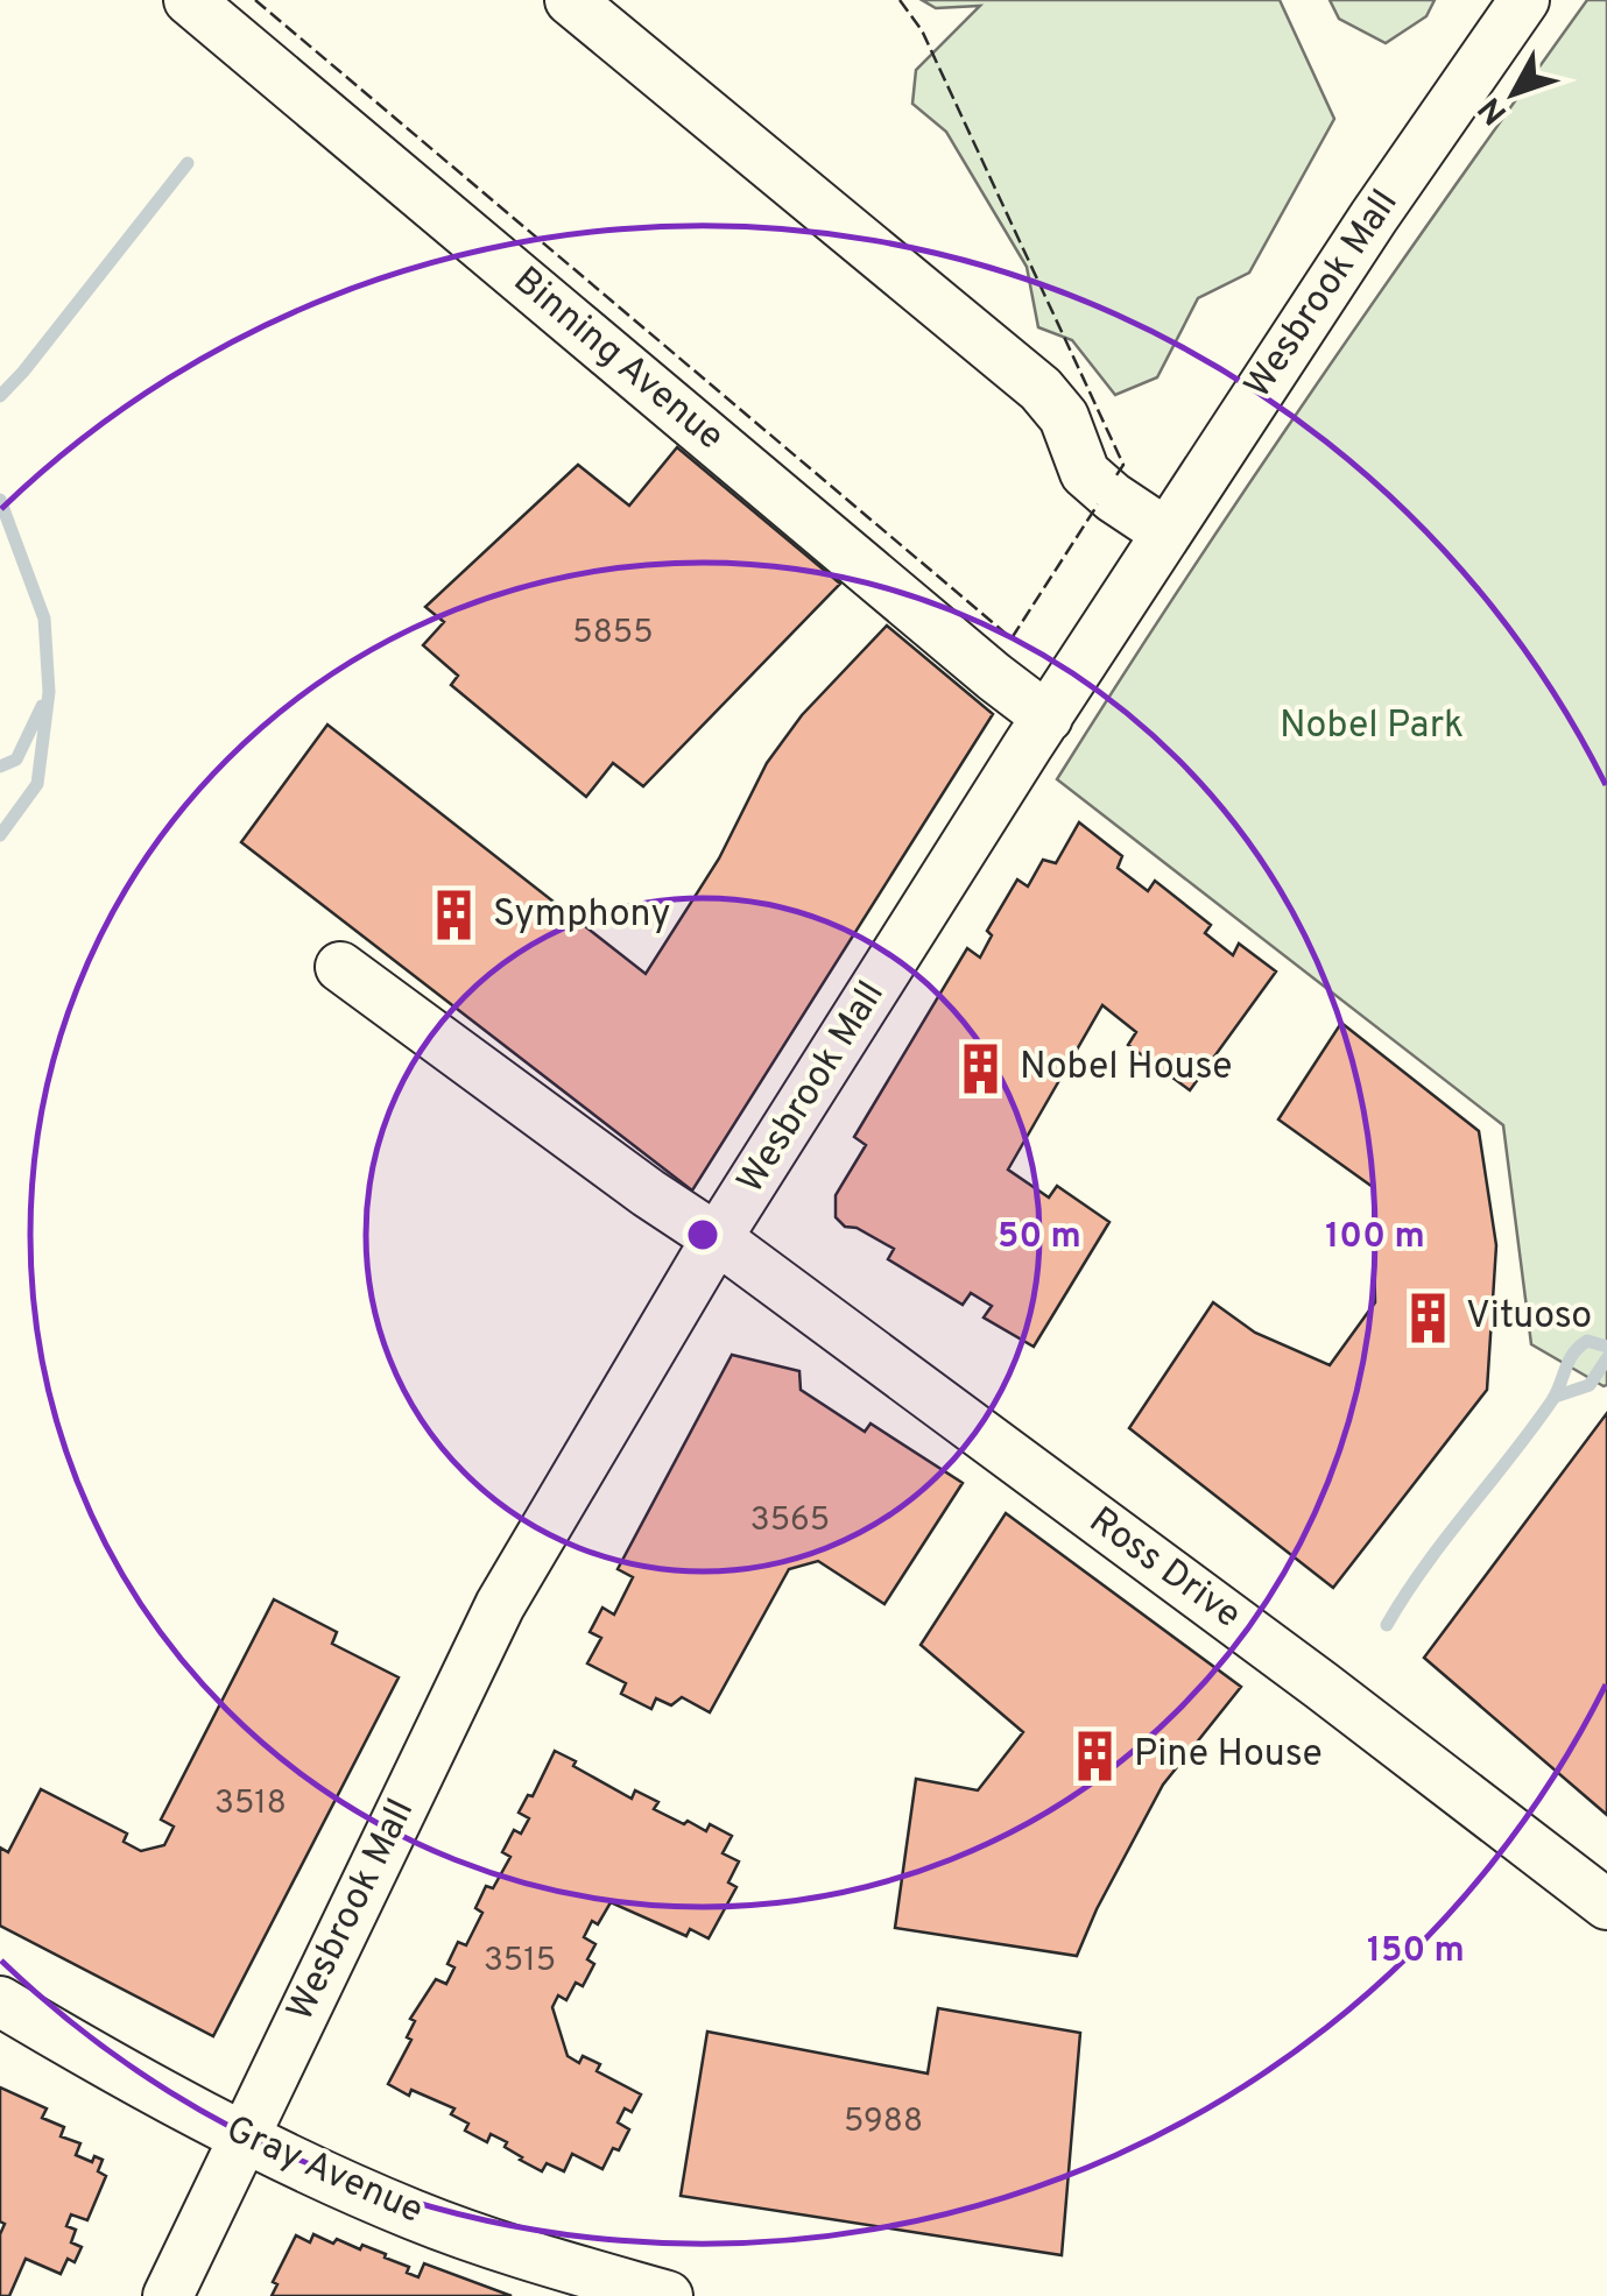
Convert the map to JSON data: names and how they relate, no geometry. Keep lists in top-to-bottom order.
{
  "streets": {
    "street": [
      "Wesbrook Mall",
      "Binning Avenue",
      "Ross Drive",
      "Gray Avenue"
    ]
  },
  "crossings": [
    ["Wesbrook Mall", "Binning Avenue"],
    ["Wesbrook Mall", "Ross Drive"],
    ["Wesbrook Mall", "Gray Avenue"]
  ],
  "parks": ["Nobel Park"],
  "places": {
    "building": [
      "Symphony",
      "Nobel House",
      "Vituoso",
      "Pine House"
    ]
  },
  "house_numbers": [
    "5855",
    "3565",
    "3518",
    "3515",
    "5988"
  ],
  "north": "bottom left",
  "rings": ["50 m", "100 m", "150 m"]
}
